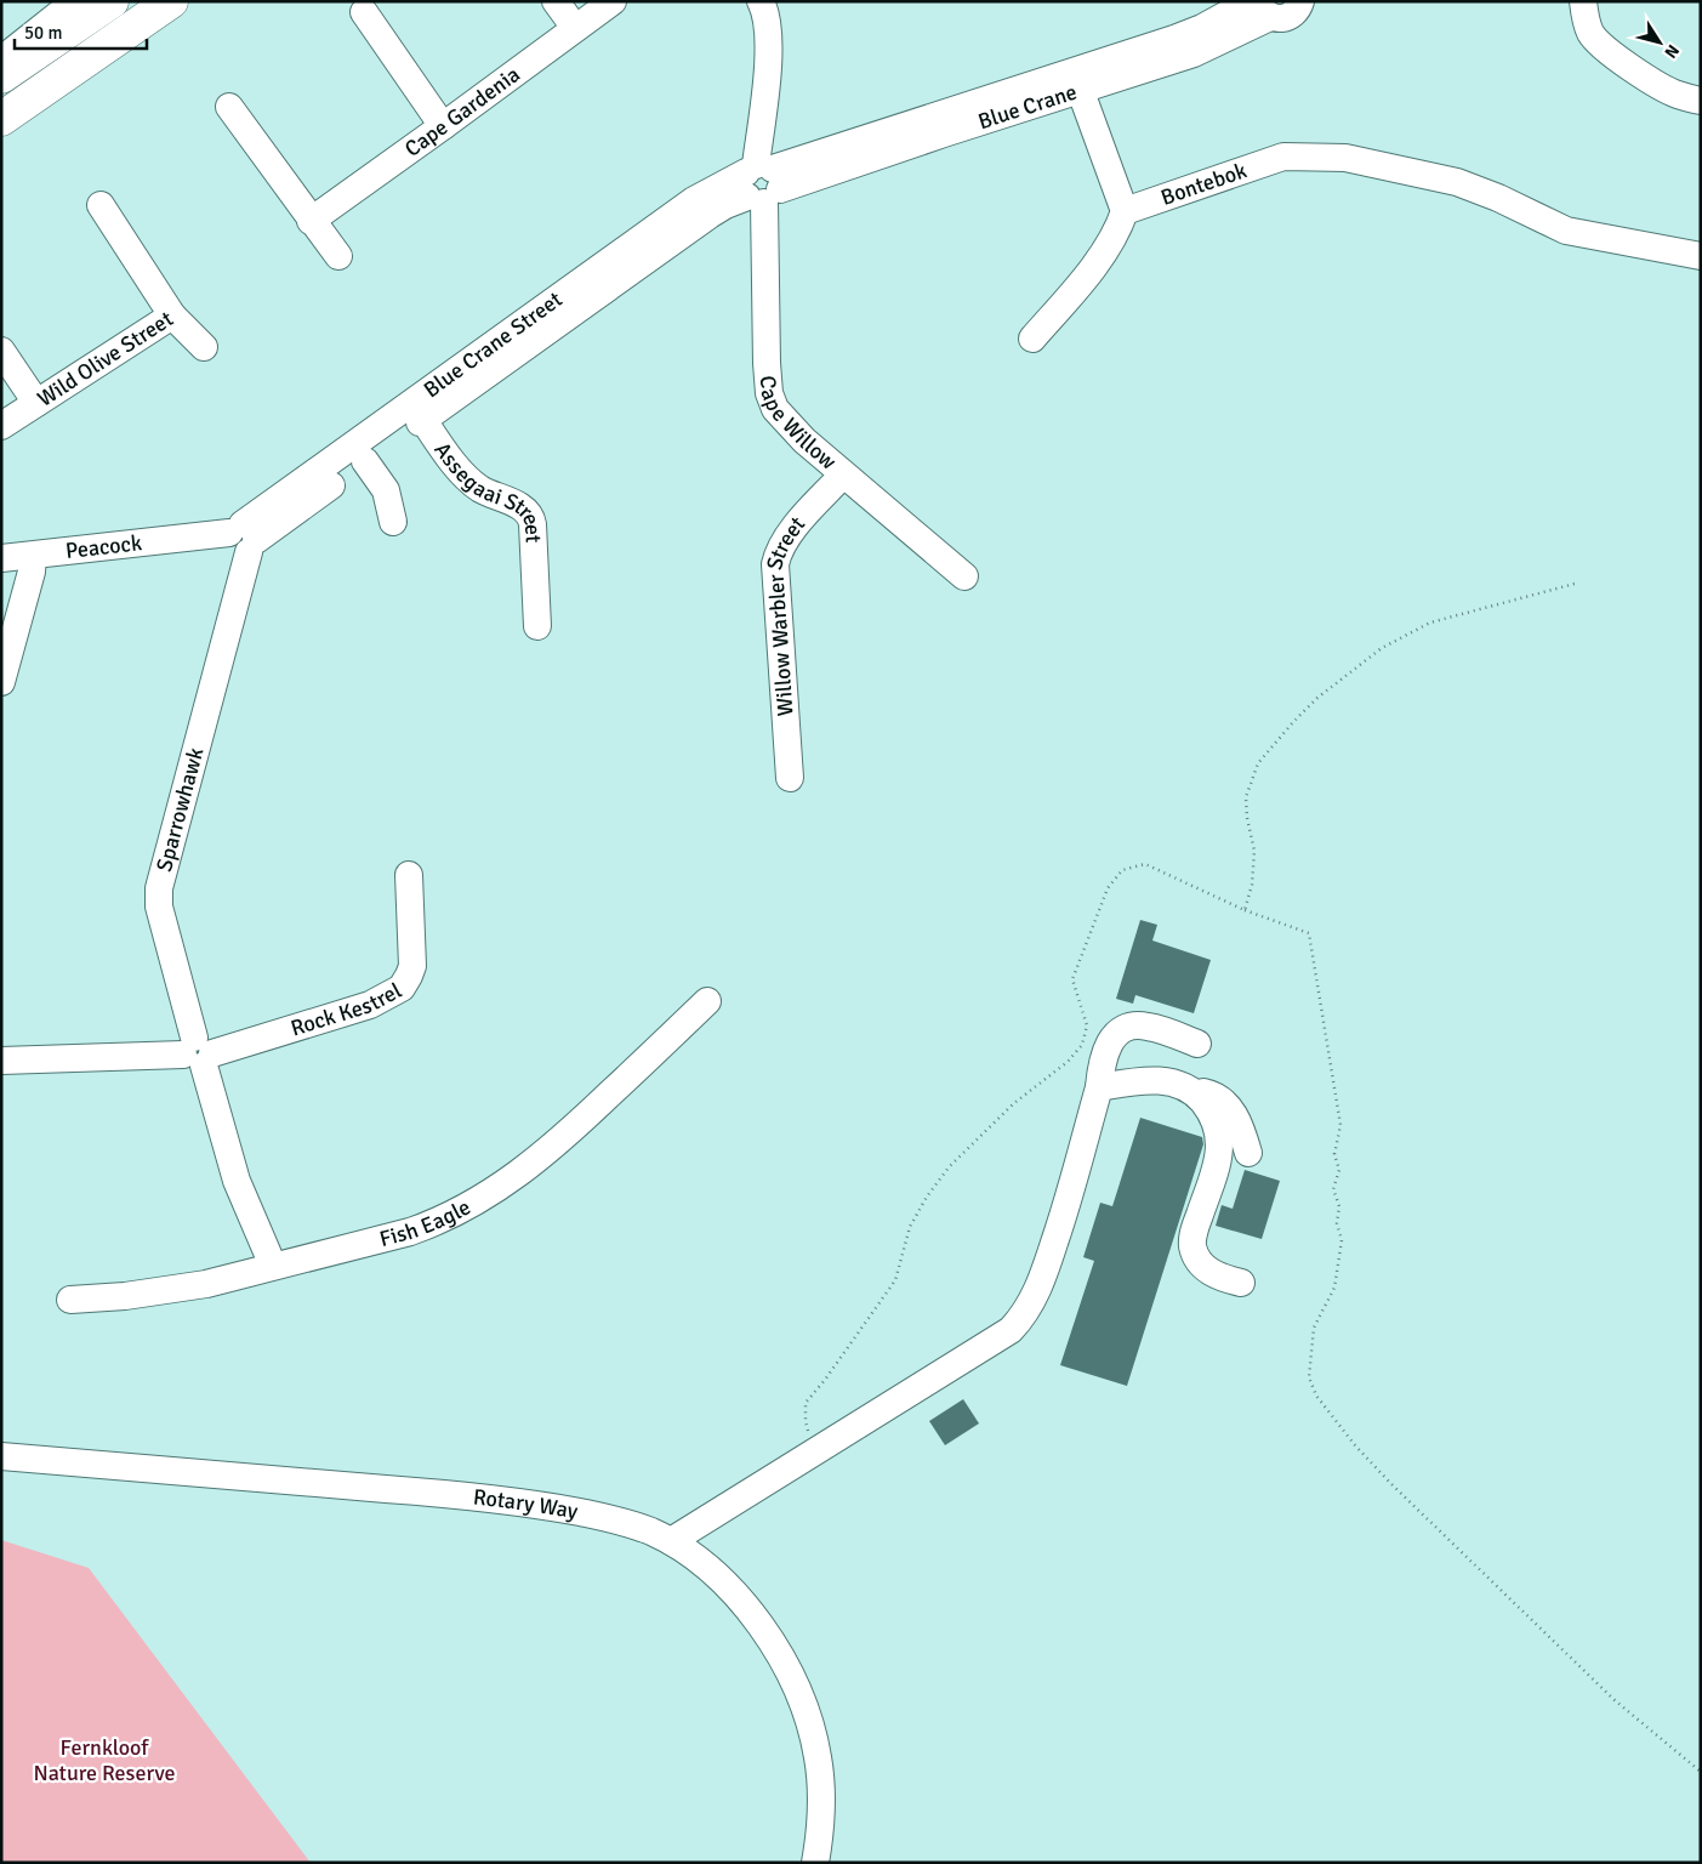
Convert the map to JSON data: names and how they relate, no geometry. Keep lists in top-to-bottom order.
{
  "streets": {
    "street": [
      "Blue Crane",
      "Cape Gardenia",
      "Bontebok",
      "Blue Crane Street",
      "Wild Olive Street",
      "Cape Willow",
      "Assegaai Street",
      "Peacock",
      "Willow Warbler Street",
      "Sparrowhawk",
      "Rock Kestrel",
      "Fish Eagle",
      "Rotary Way"
    ]
  },
  "crossings": [
    ["Blue Crane", "Blue Crane Street"],
    ["Blue Crane", "Cape Willow"],
    ["Blue Crane Street", "Cape Willow"],
    ["Blue Crane Street", "Assegaai Street"],
    ["Blue Crane Street", "Peacock"],
    ["Blue Crane Street", "Sparrowhawk"],
    ["Cape Willow", "Willow Warbler Street"],
    ["Peacock", "Sparrowhawk"],
    ["Sparrowhawk", "Rock Kestrel"],
    ["Sparrowhawk", "Fish Eagle"]
  ],
  "parks": ["Fernkloof Nature Reserve"],
  "scale_bar": "50 m",
  "north": "bottom right"
}
